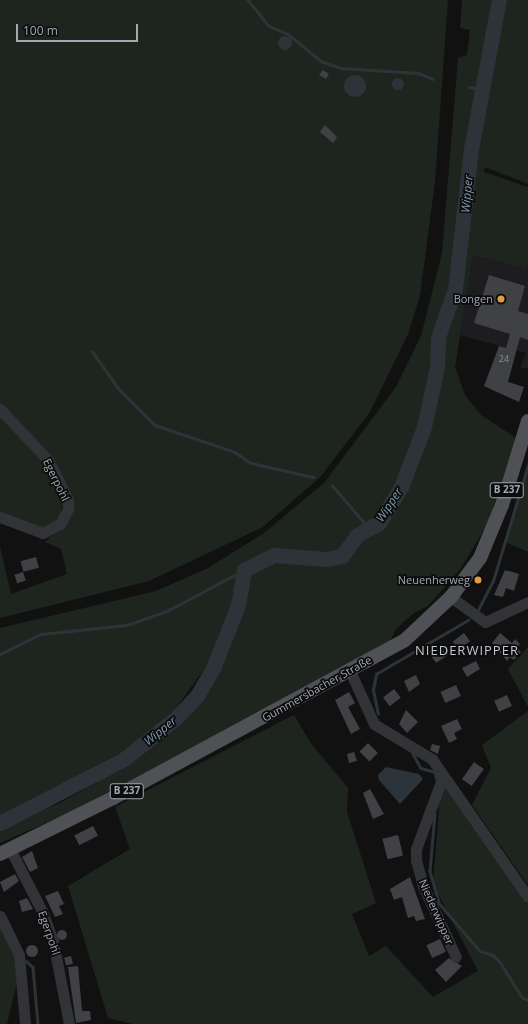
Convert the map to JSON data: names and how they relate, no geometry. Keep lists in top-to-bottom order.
{
  "streets": {
    "main road": ["B 237", "Gummersbacher Straße"],
    "street": ["Egerpohl", "Niederwipper"]
  },
  "crossings": [
    ["Egerpohl", "Gummersbacher Straße"]
  ],
  "districts": ["NIEDERWIPPER"],
  "water": ["Wipper"],
  "places": ["Bongen", "Neuenherweg"],
  "house_numbers": ["24"],
  "scale_bar": "100 m"
}
